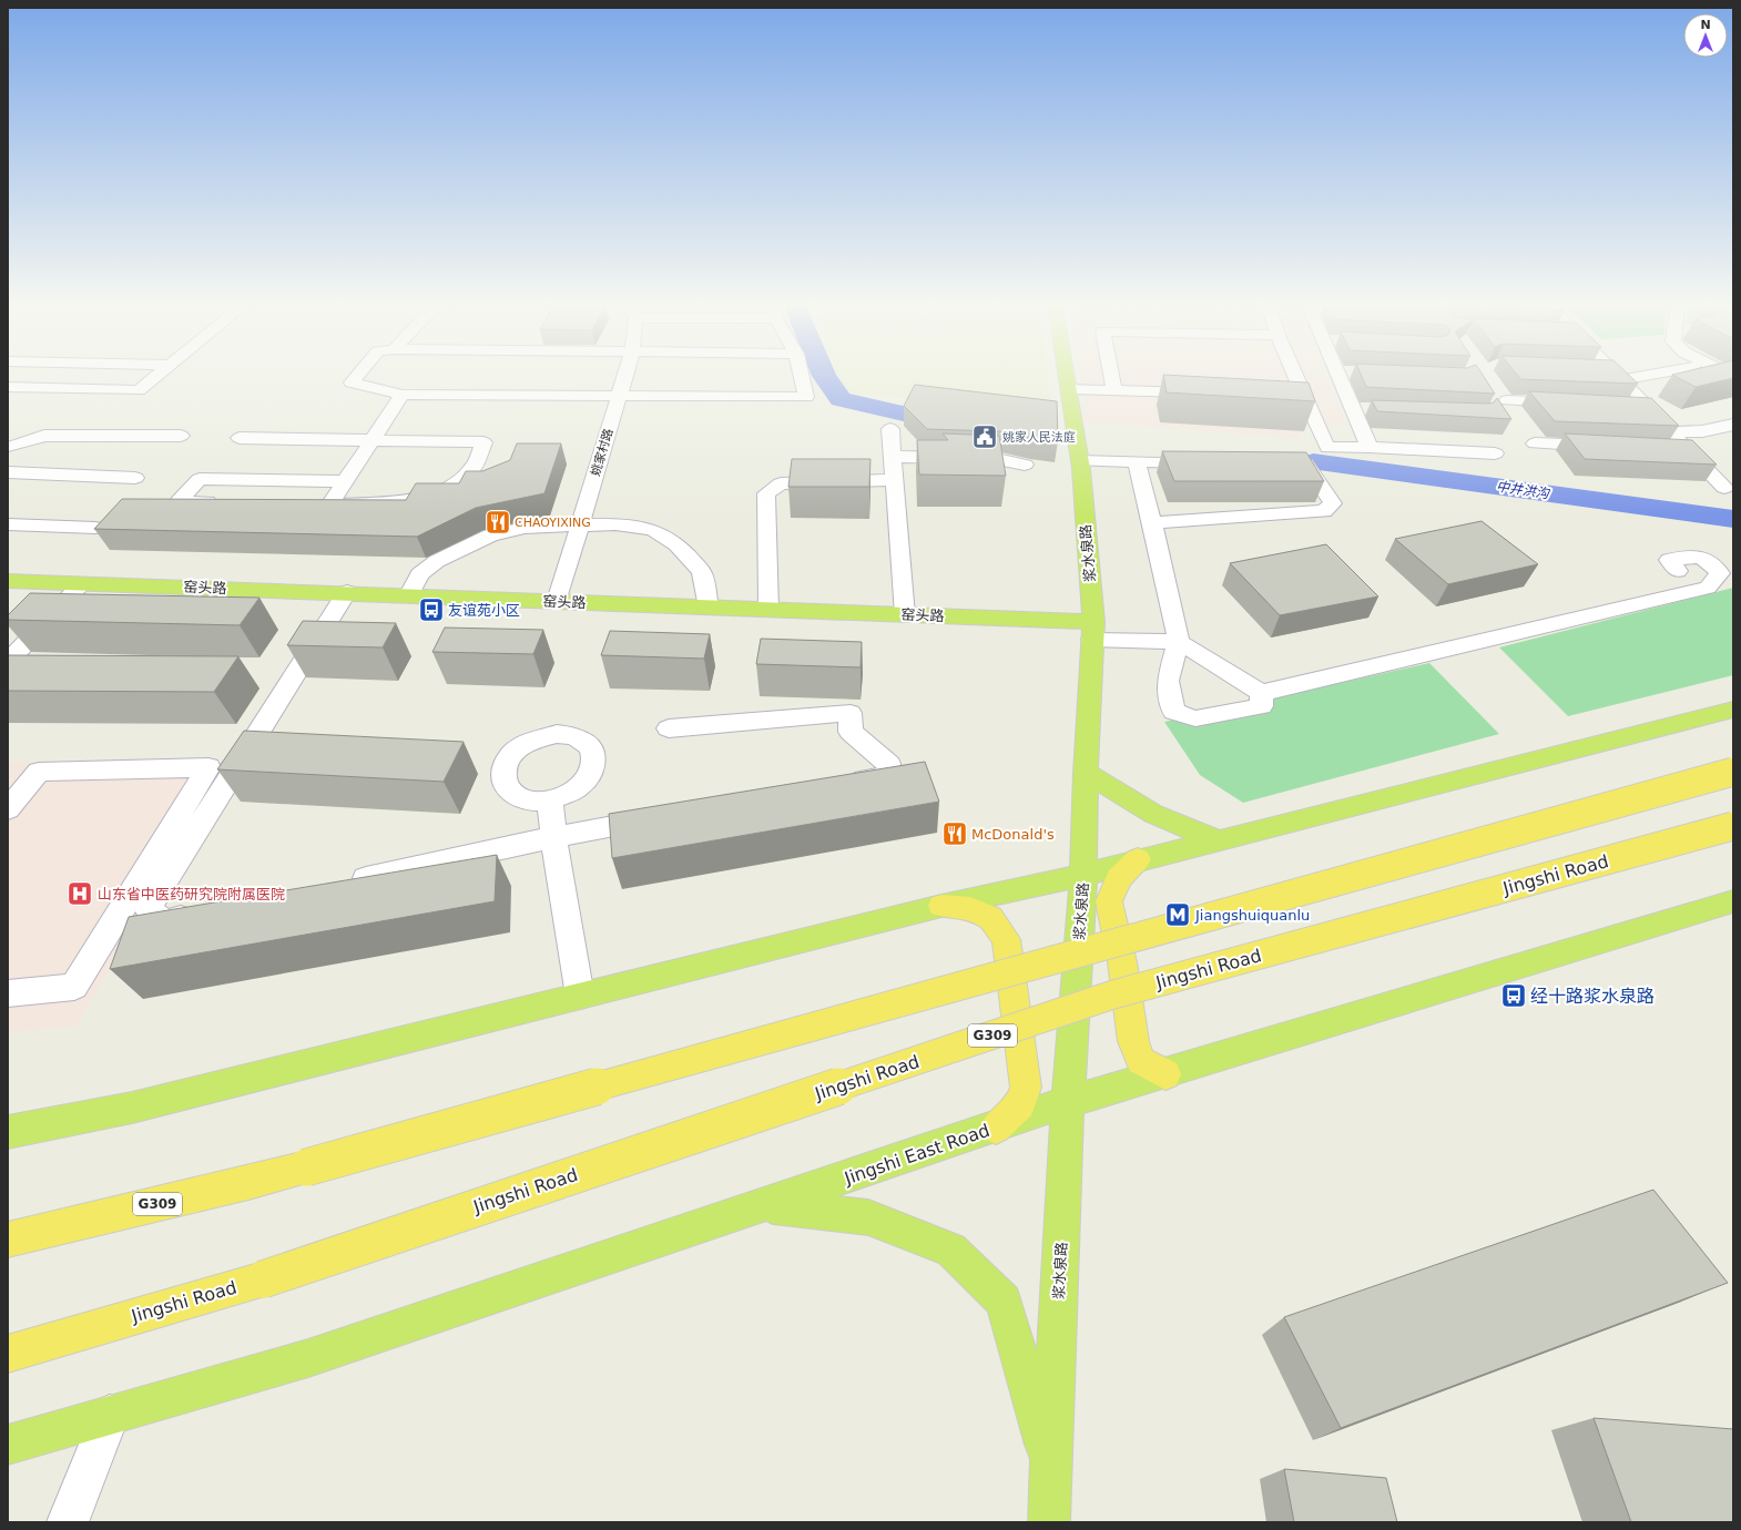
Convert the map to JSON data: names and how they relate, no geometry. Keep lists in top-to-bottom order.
{
  "streets": {
    "highway": ["Jingshi Road", "G309"],
    "main road": ["浆水泉路", "窑头路", "Jingshi East Road"],
    "street": ["姚家村路"]
  },
  "crossings": [
    ["姚家村路", "窑头路"],
    ["浆水泉路", "窑头路"],
    ["浆水泉路", "Jingshi East Road"]
  ],
  "water": ["中井洪沟"],
  "places": {
    "public building": ["姚家人民法庭"],
    "restaurant": ["CHAOYIXING", "McDonald's"],
    "bus stop": ["友谊苑小区", "经十路浆水泉路"],
    "hospital": ["山东省中医药研究院附属医院"],
    "metro station": ["Jiangshuiquanlu"]
  },
  "north": "top"
}
